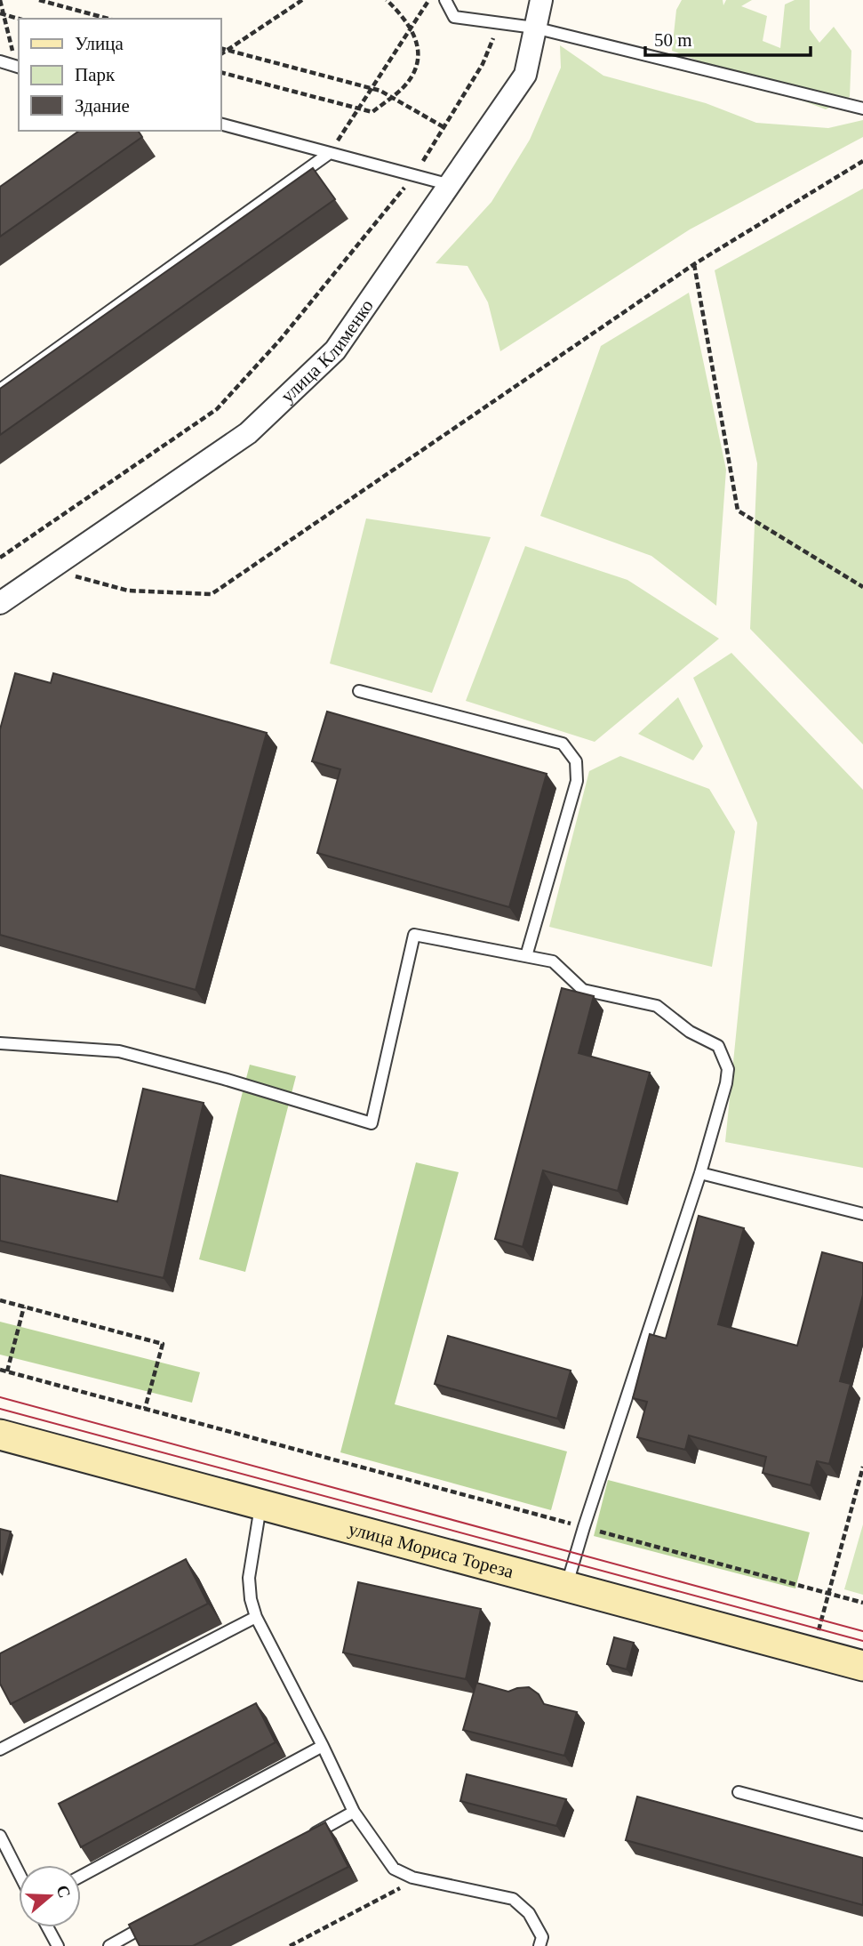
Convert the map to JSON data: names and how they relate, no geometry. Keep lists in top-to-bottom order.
{
  "streets": {
    "street": ["улица Клименко", "улица Мориса Тореза"]
  },
  "legend": ["Улица", "Парк", "Здание"],
  "scale_bar": "50 m",
  "north": "right"
}
